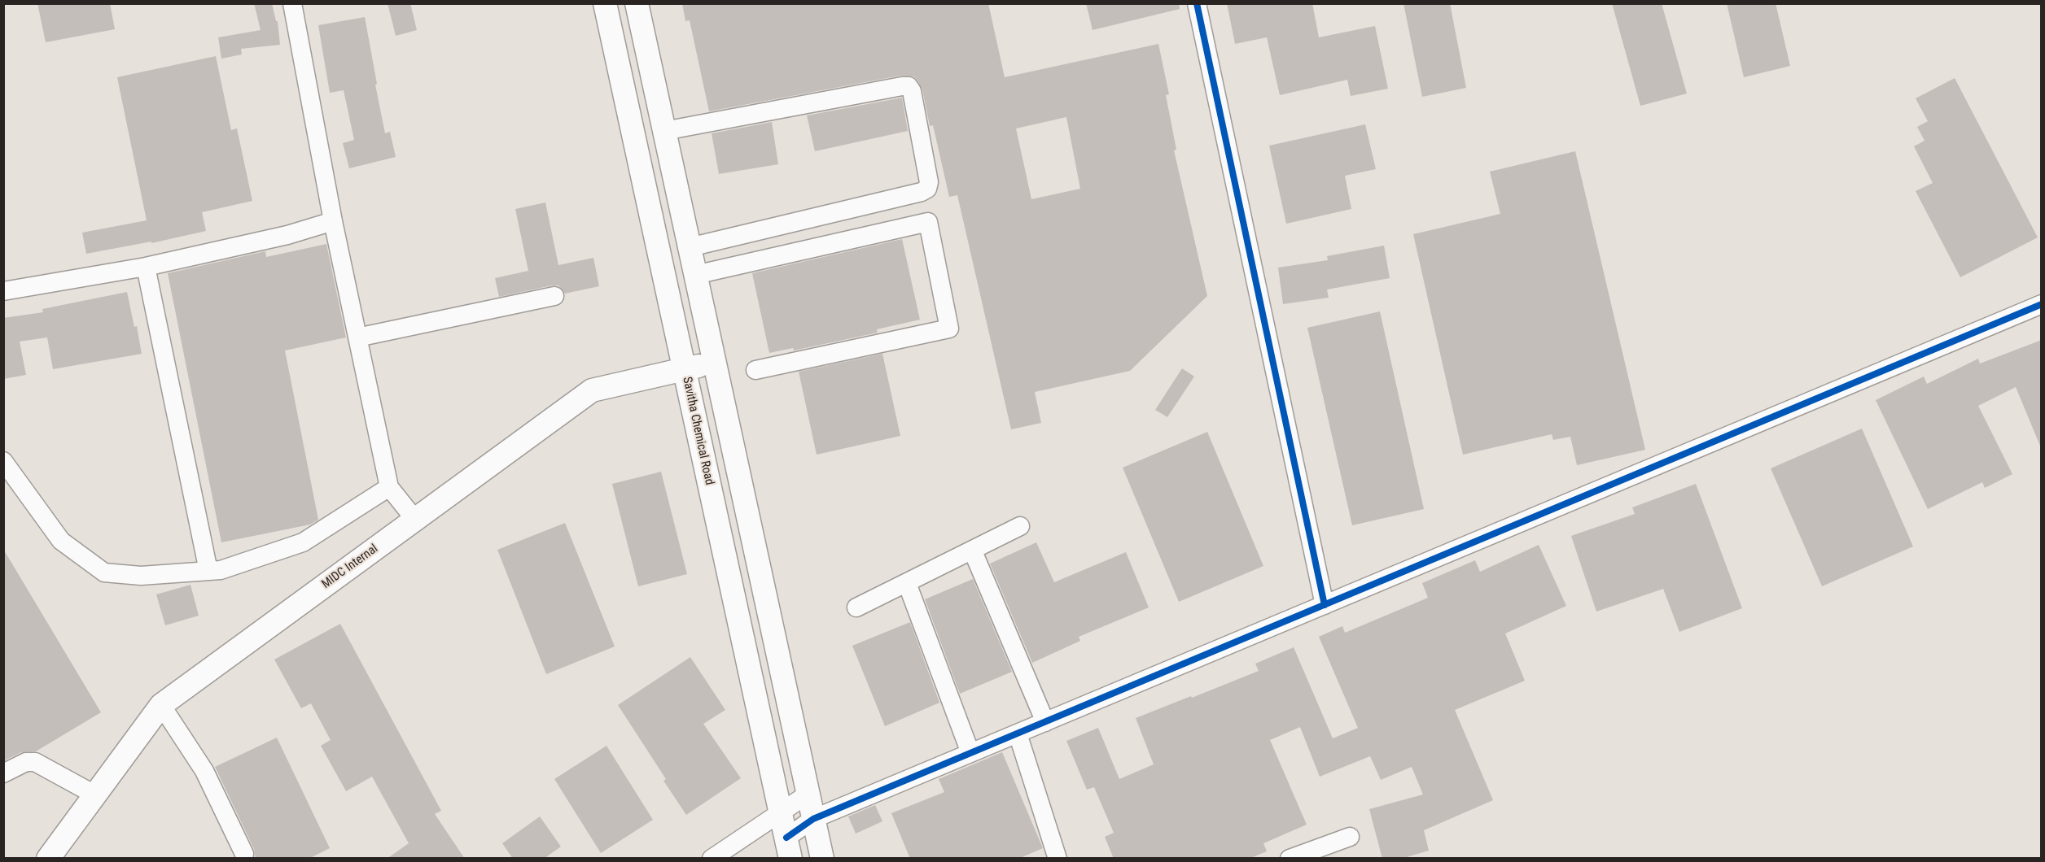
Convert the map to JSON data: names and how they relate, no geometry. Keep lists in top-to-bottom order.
{
  "streets": {
    "main road": ["Savitha Chemical Road", "MIDC Internal"]
  },
  "crossings": [
    ["Savitha Chemical Road", "MIDC Internal"]
  ]
}
